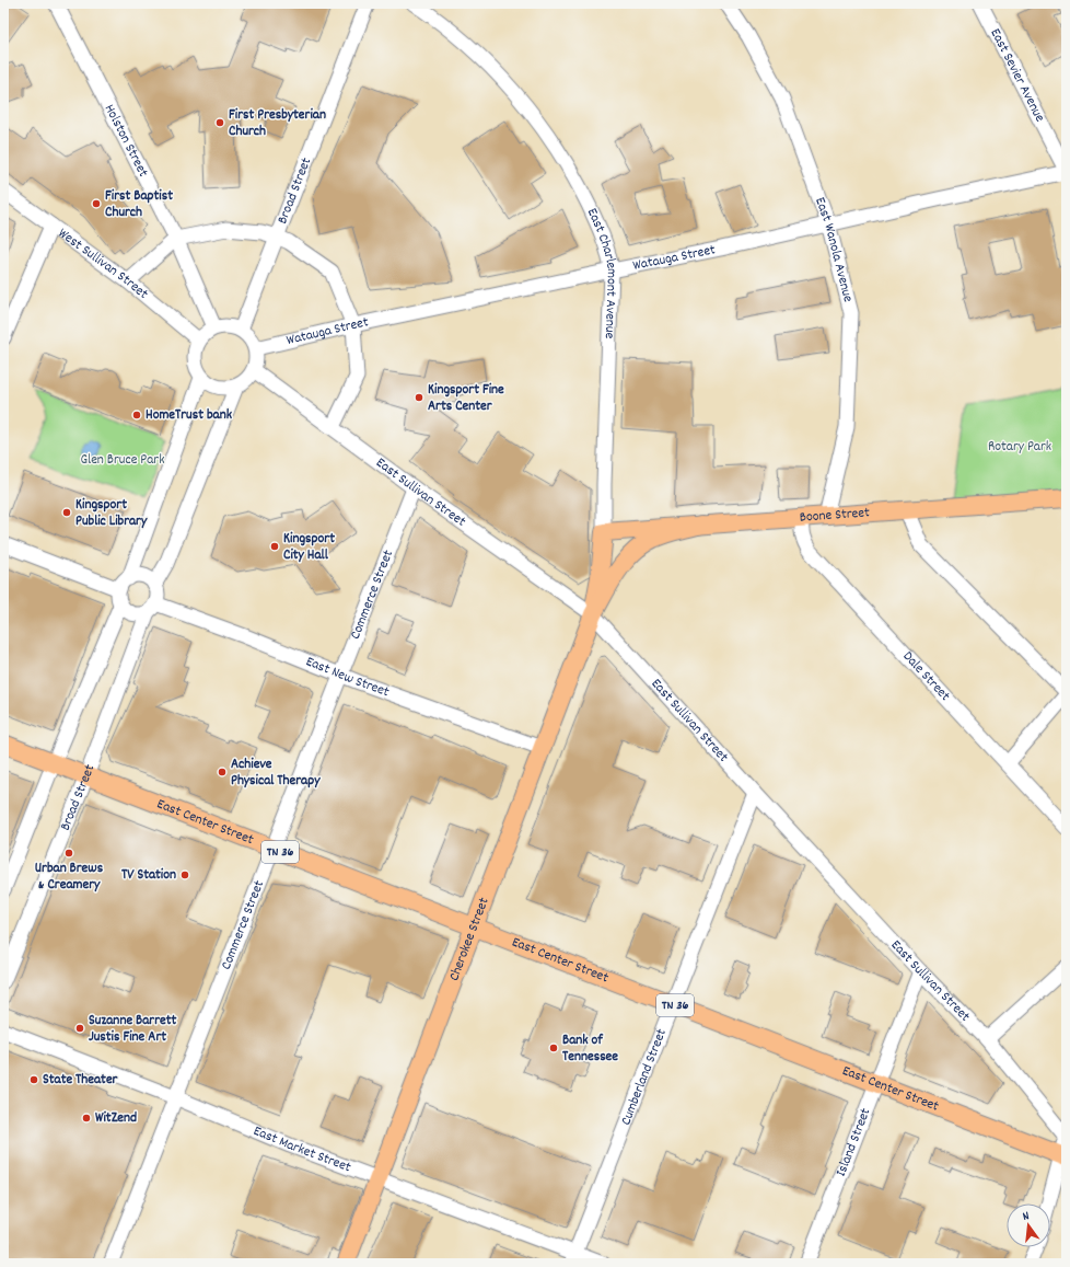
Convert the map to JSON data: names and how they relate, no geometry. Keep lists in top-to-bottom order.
{
  "streets": {
    "main road": [
      "East Charlemont Avenue",
      "Boone Street",
      "East Center Street",
      "TN 36",
      "Cherokee Street"
    ],
    "street": [
      "East Sevier Avenue",
      "Holston Street",
      "Broad Street",
      "East Wanola Avenue",
      "Watauga Street",
      "West Sullivan Street",
      "East Sullivan Street",
      "Commerce Street",
      "Dale Street",
      "East New Street",
      "Cumberland Street",
      "Island Street",
      "East Market Street"
    ]
  },
  "crossings": [
    ["East Sevier Avenue", "Watauga Street"],
    ["Holston Street", "Broad Street"],
    ["Holston Street", "Watauga Street"],
    ["Holston Street", "West Sullivan Street"],
    ["Holston Street", "East Sullivan Street"],
    ["Broad Street", "Watauga Street"],
    ["Broad Street", "West Sullivan Street"],
    ["Broad Street", "East Sullivan Street"],
    ["Broad Street", "East New Street"],
    ["Broad Street", "East Center Street"],
    ["East Wanola Avenue", "Watauga Street"],
    ["East Wanola Avenue", "Boone Street"],
    ["Watauga Street", "West Sullivan Street"],
    ["Watauga Street", "East Charlemont Avenue"],
    ["Watauga Street", "East Sullivan Street"],
    ["West Sullivan Street", "East Sullivan Street"],
    ["East Charlemont Avenue", "East Sullivan Street"],
    ["East Charlemont Avenue", "Boone Street"],
    ["East Charlemont Avenue", "Cherokee Street"],
    ["East Sullivan Street", "Commerce Street"],
    ["East Sullivan Street", "Cherokee Street"],
    ["East Sullivan Street", "Cumberland Street"],
    ["East Sullivan Street", "Island Street"],
    ["Boone Street", "Dale Street"],
    ["Commerce Street", "East New Street"],
    ["Commerce Street", "East Center Street"],
    ["Commerce Street", "East Market Street"],
    ["East New Street", "Cherokee Street"],
    ["East Center Street", "TN 36"],
    ["East Center Street", "Cherokee Street"],
    ["East Center Street", "Cumberland Street"],
    ["East Center Street", "Island Street"],
    ["Cherokee Street", "East Market Street"],
    ["Cumberland Street", "East Market Street"]
  ],
  "parks": ["Rotary Park", "Glen Bruce Park"],
  "places": [
    "First Presbyterian Church",
    "First Baptist Church",
    "Kingsport Fine Arts Center",
    "HomeTrust bank",
    "Kingsport Public Library",
    "Kingsport City Hall",
    "Achieve Physical Therapy",
    "Urban Brews & Creamery",
    "TV Station",
    "Suzanne Barrett Justis Fine Art",
    "Bank of Tennessee",
    "State Theater",
    "WitZend"
  ],
  "north": "top"
}
